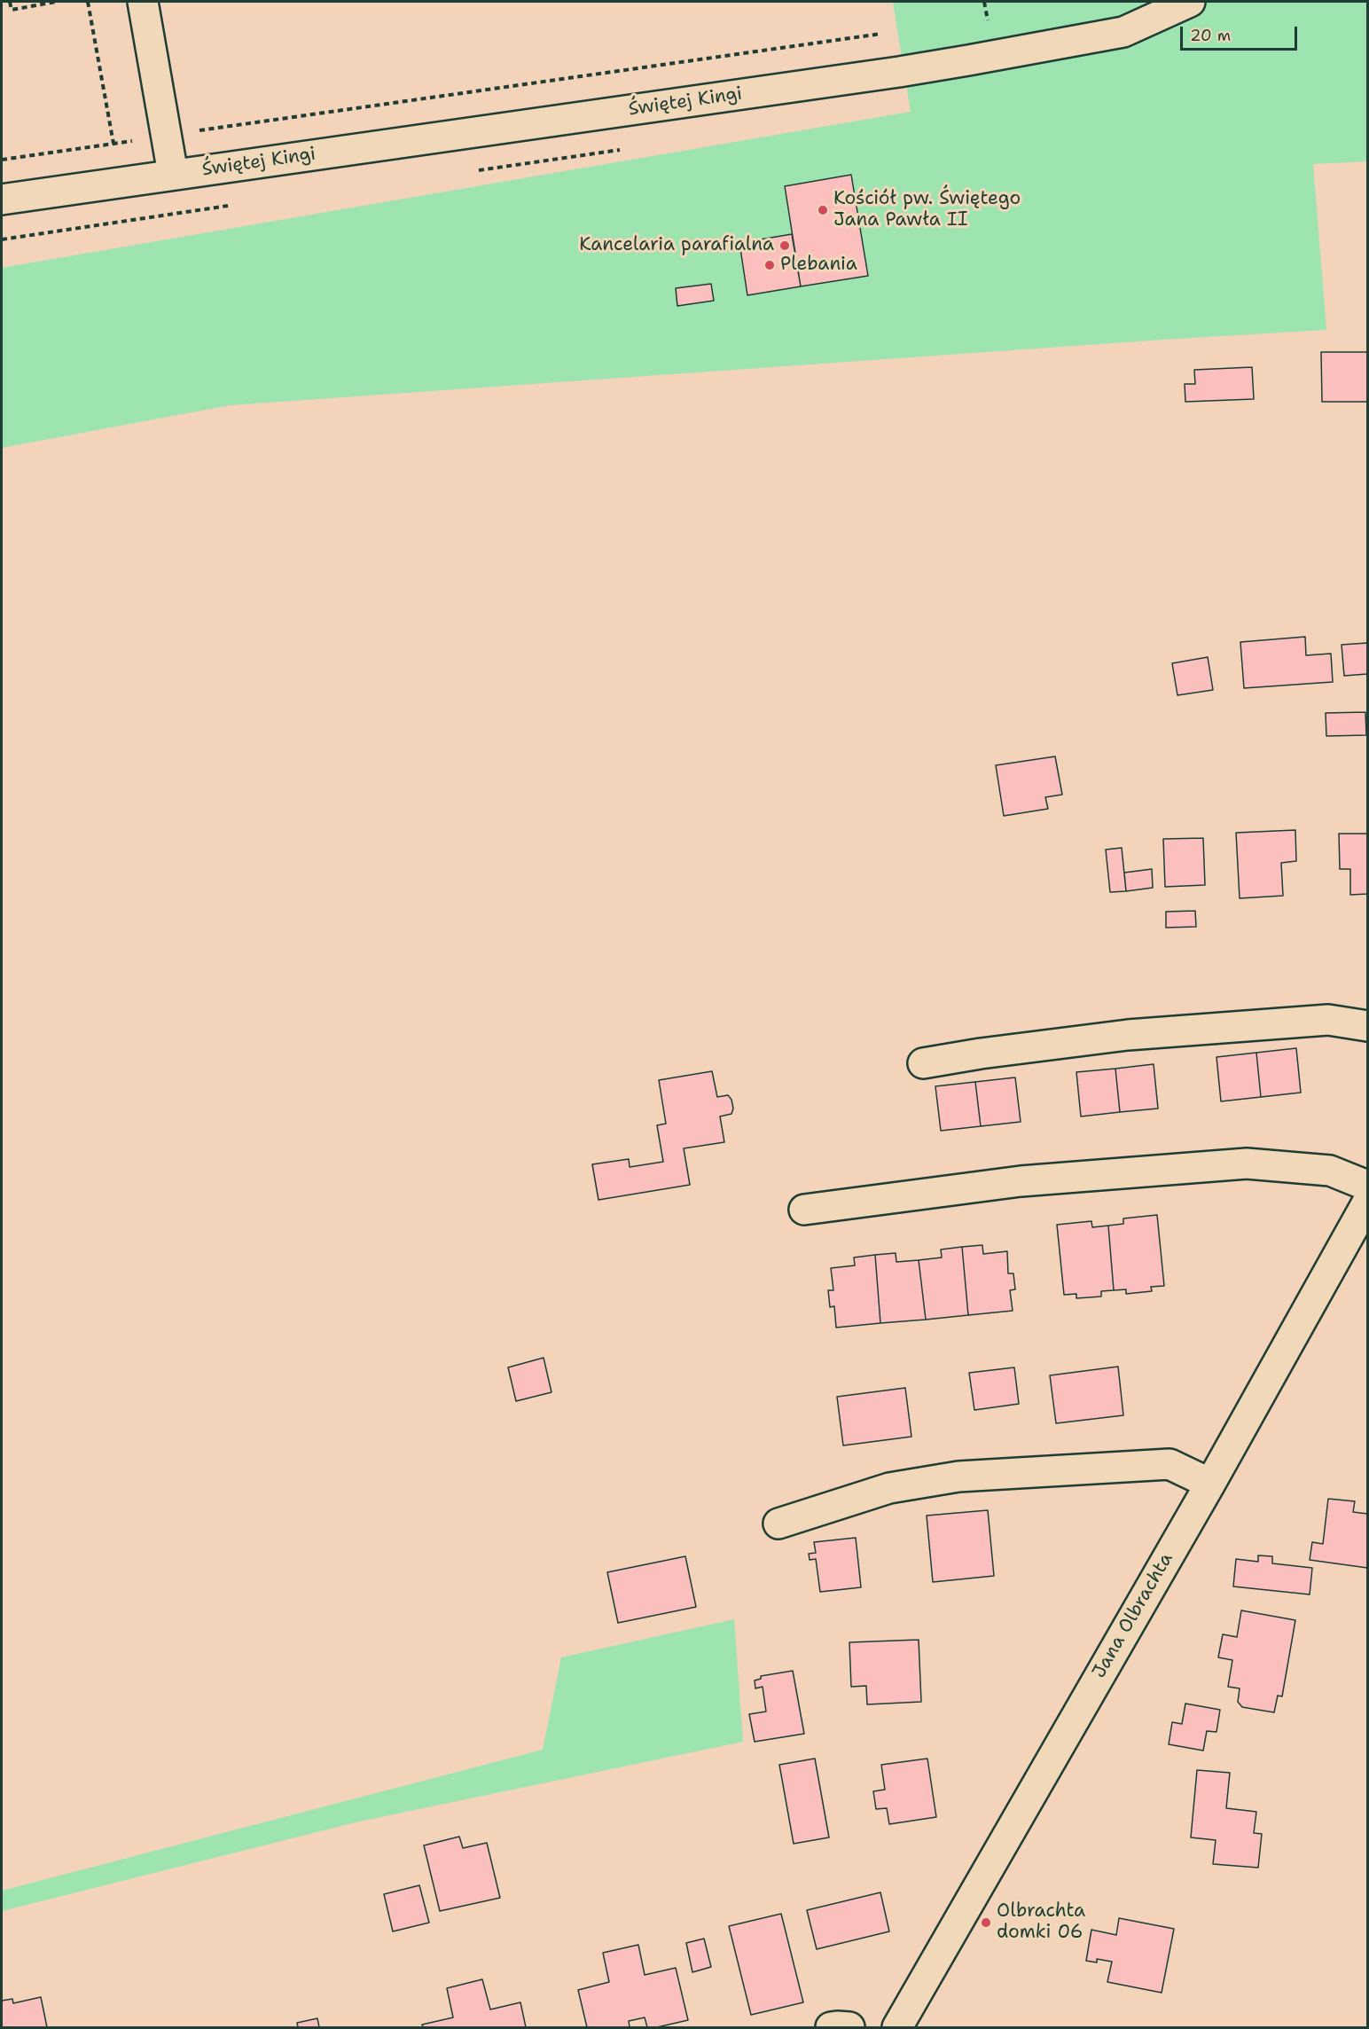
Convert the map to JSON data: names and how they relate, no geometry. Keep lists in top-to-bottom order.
{
  "streets": {
    "street": ["Świętej Kingi", "Jana Olbrachta"]
  },
  "places": [
    "Kościół pw. Świętego Jana Pawła II",
    "Kancelaria parafialna",
    "Plebania",
    "Olbrachta domki 06"
  ],
  "scale_bar": "20 m"
}
